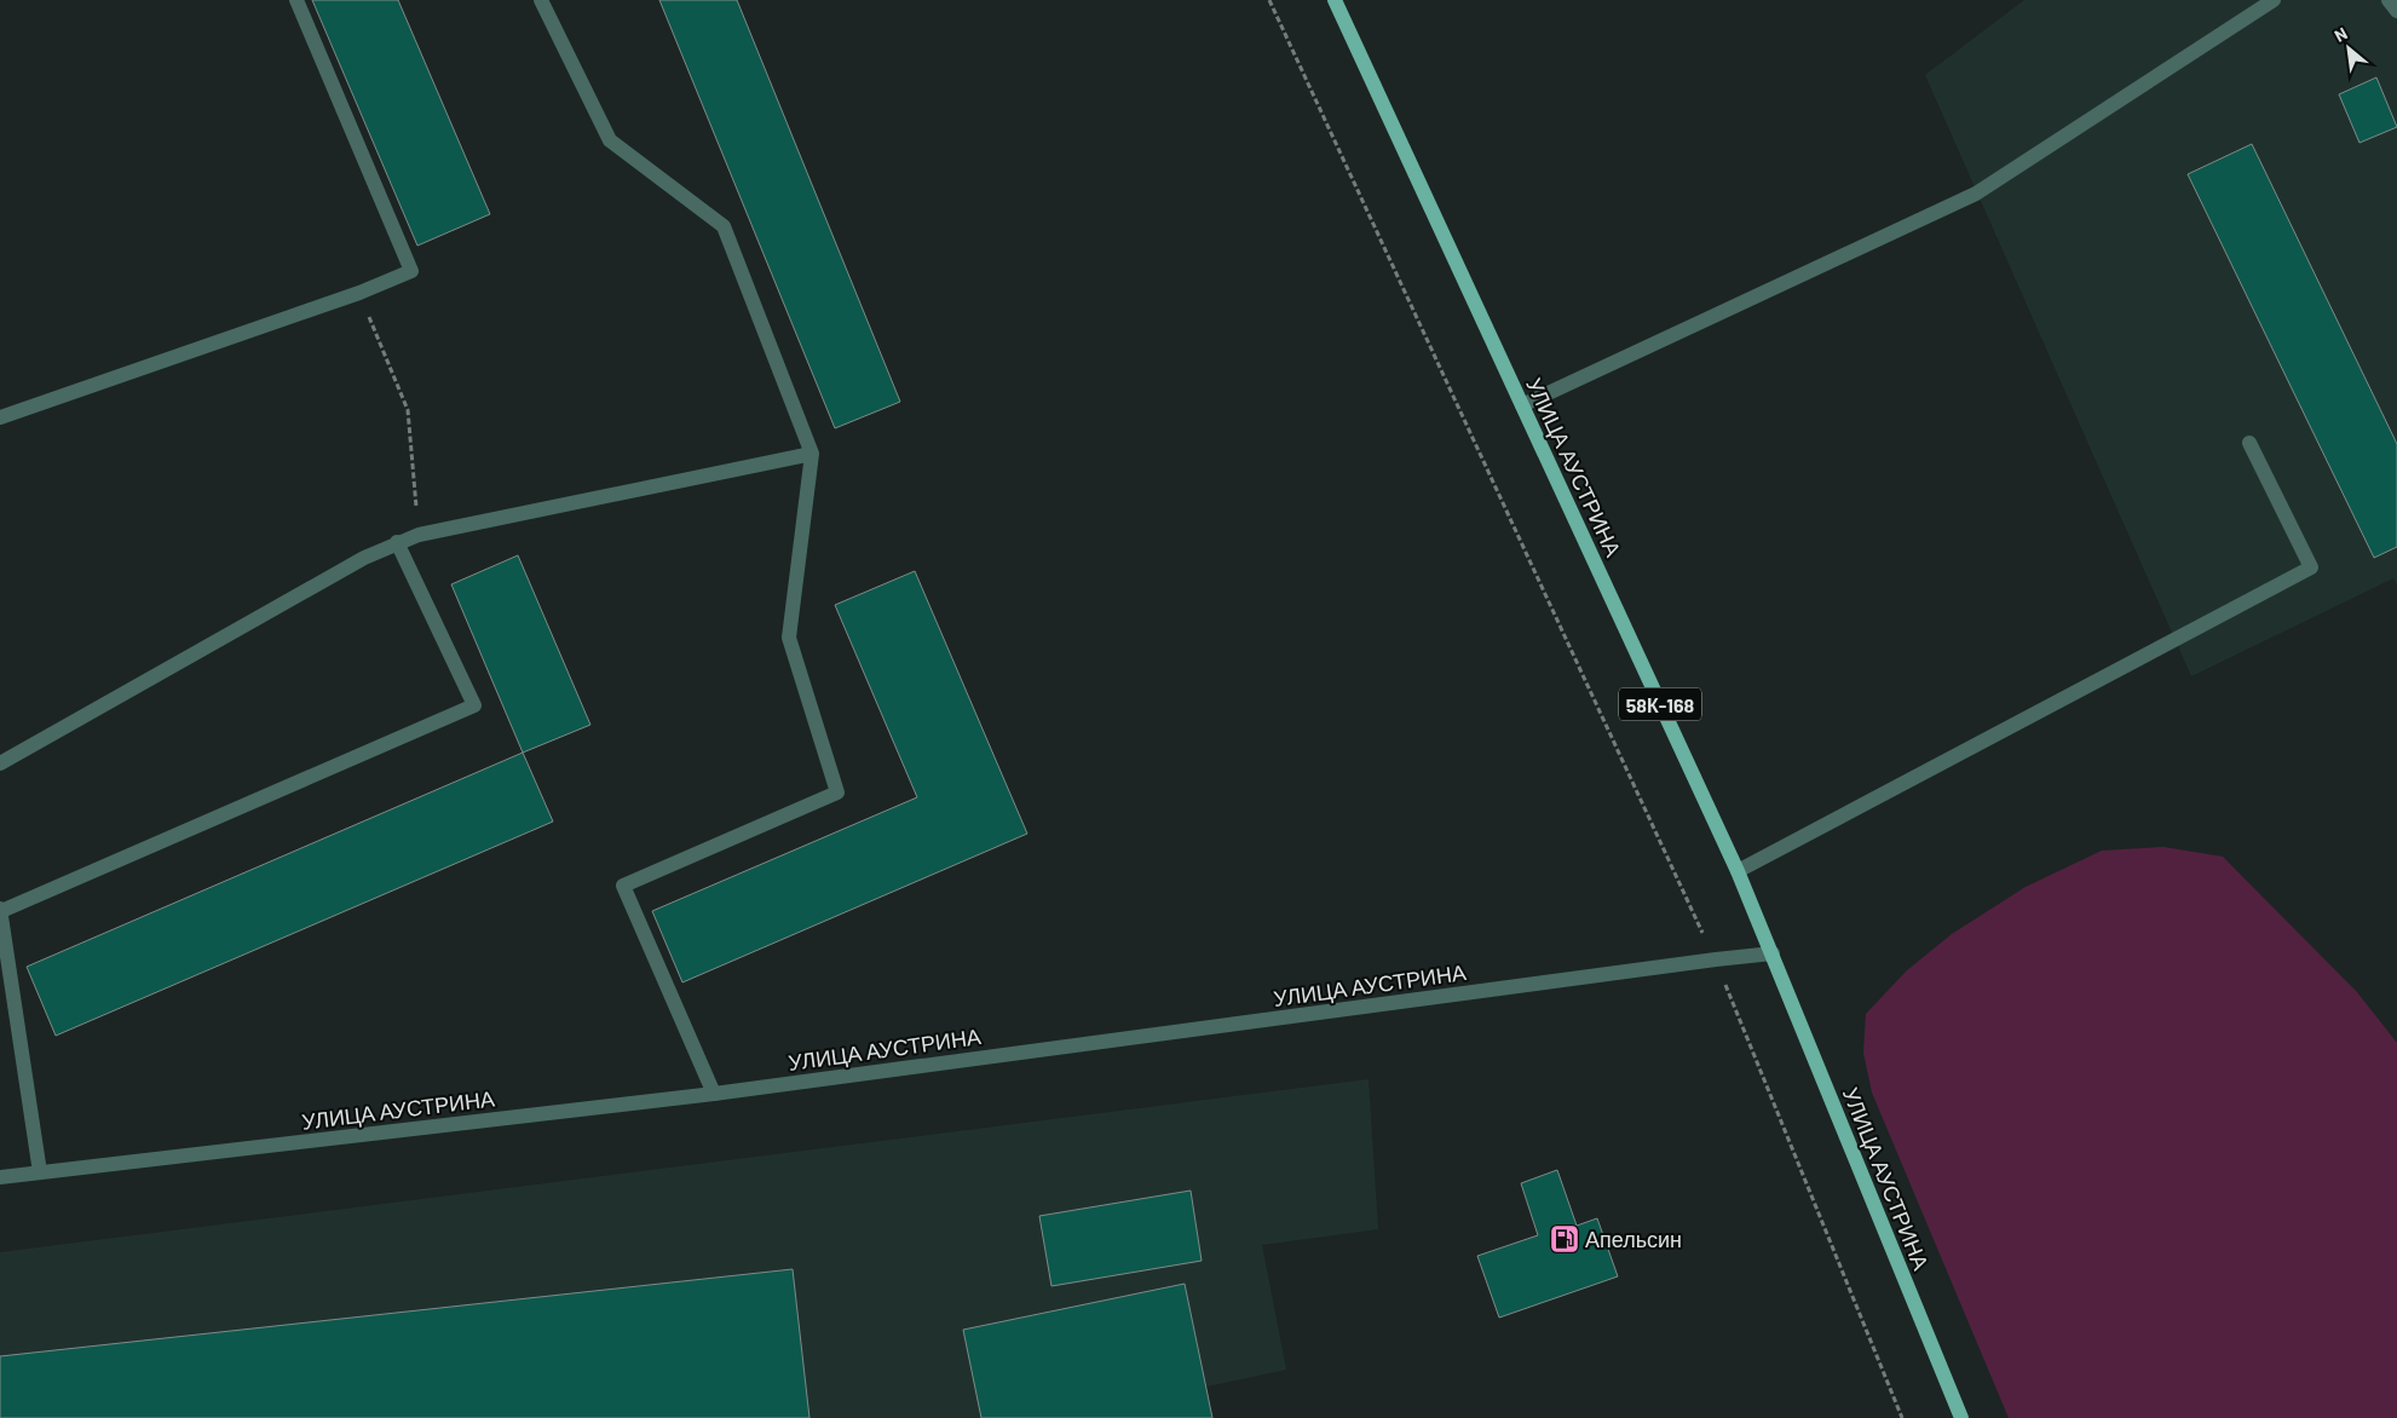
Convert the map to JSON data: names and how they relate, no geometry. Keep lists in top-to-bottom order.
{
  "streets": {
    "main road": ["УЛИЦА АУСТРИНА", "58К-168"]
  },
  "places": {
    "fuel station": ["Апельсин"]
  },
  "north": "top left"
}
